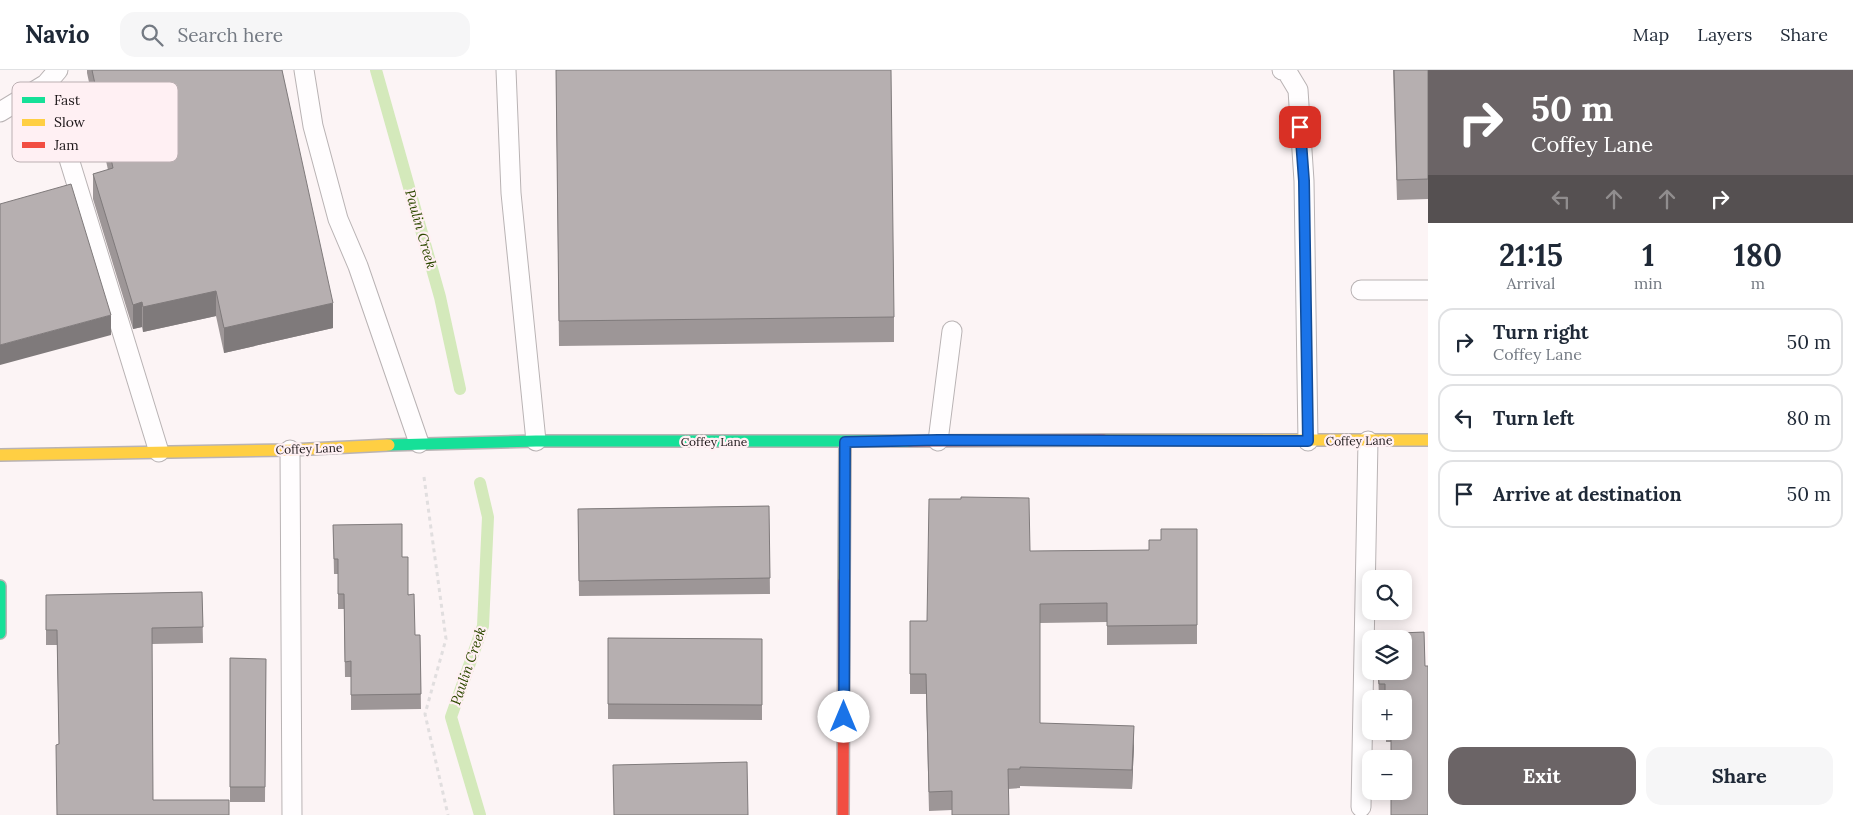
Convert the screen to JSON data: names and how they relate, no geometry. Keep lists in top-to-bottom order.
{
  "streets": {
    "street": ["Coffey Lane"]
  },
  "water": ["Paulin Creek"],
  "legend": ["Fast", "Slow", "Jam"],
  "page": {
    "header": "Navio",
    "search": "Search here",
    "nav": ["Map", "Layers", "Share"],
    "turn": ["50 m", "Coffey Lane"],
    "eta": [
      "21:15",
      "Arrival",
      "1",
      "min",
      "180",
      "m"
    ],
    "list": [
      {
        "name": "Turn right",
        "note": "Coffey Lane",
        "value": "50 m"
      },
      {
        "name": "Turn left",
        "value": "80 m"
      },
      {
        "name": "Arrive at destination",
        "value": "50 m"
      }
    ],
    "map_buttons": ["+", "−"],
    "buttons": ["Exit", "Share"]
  }
}
